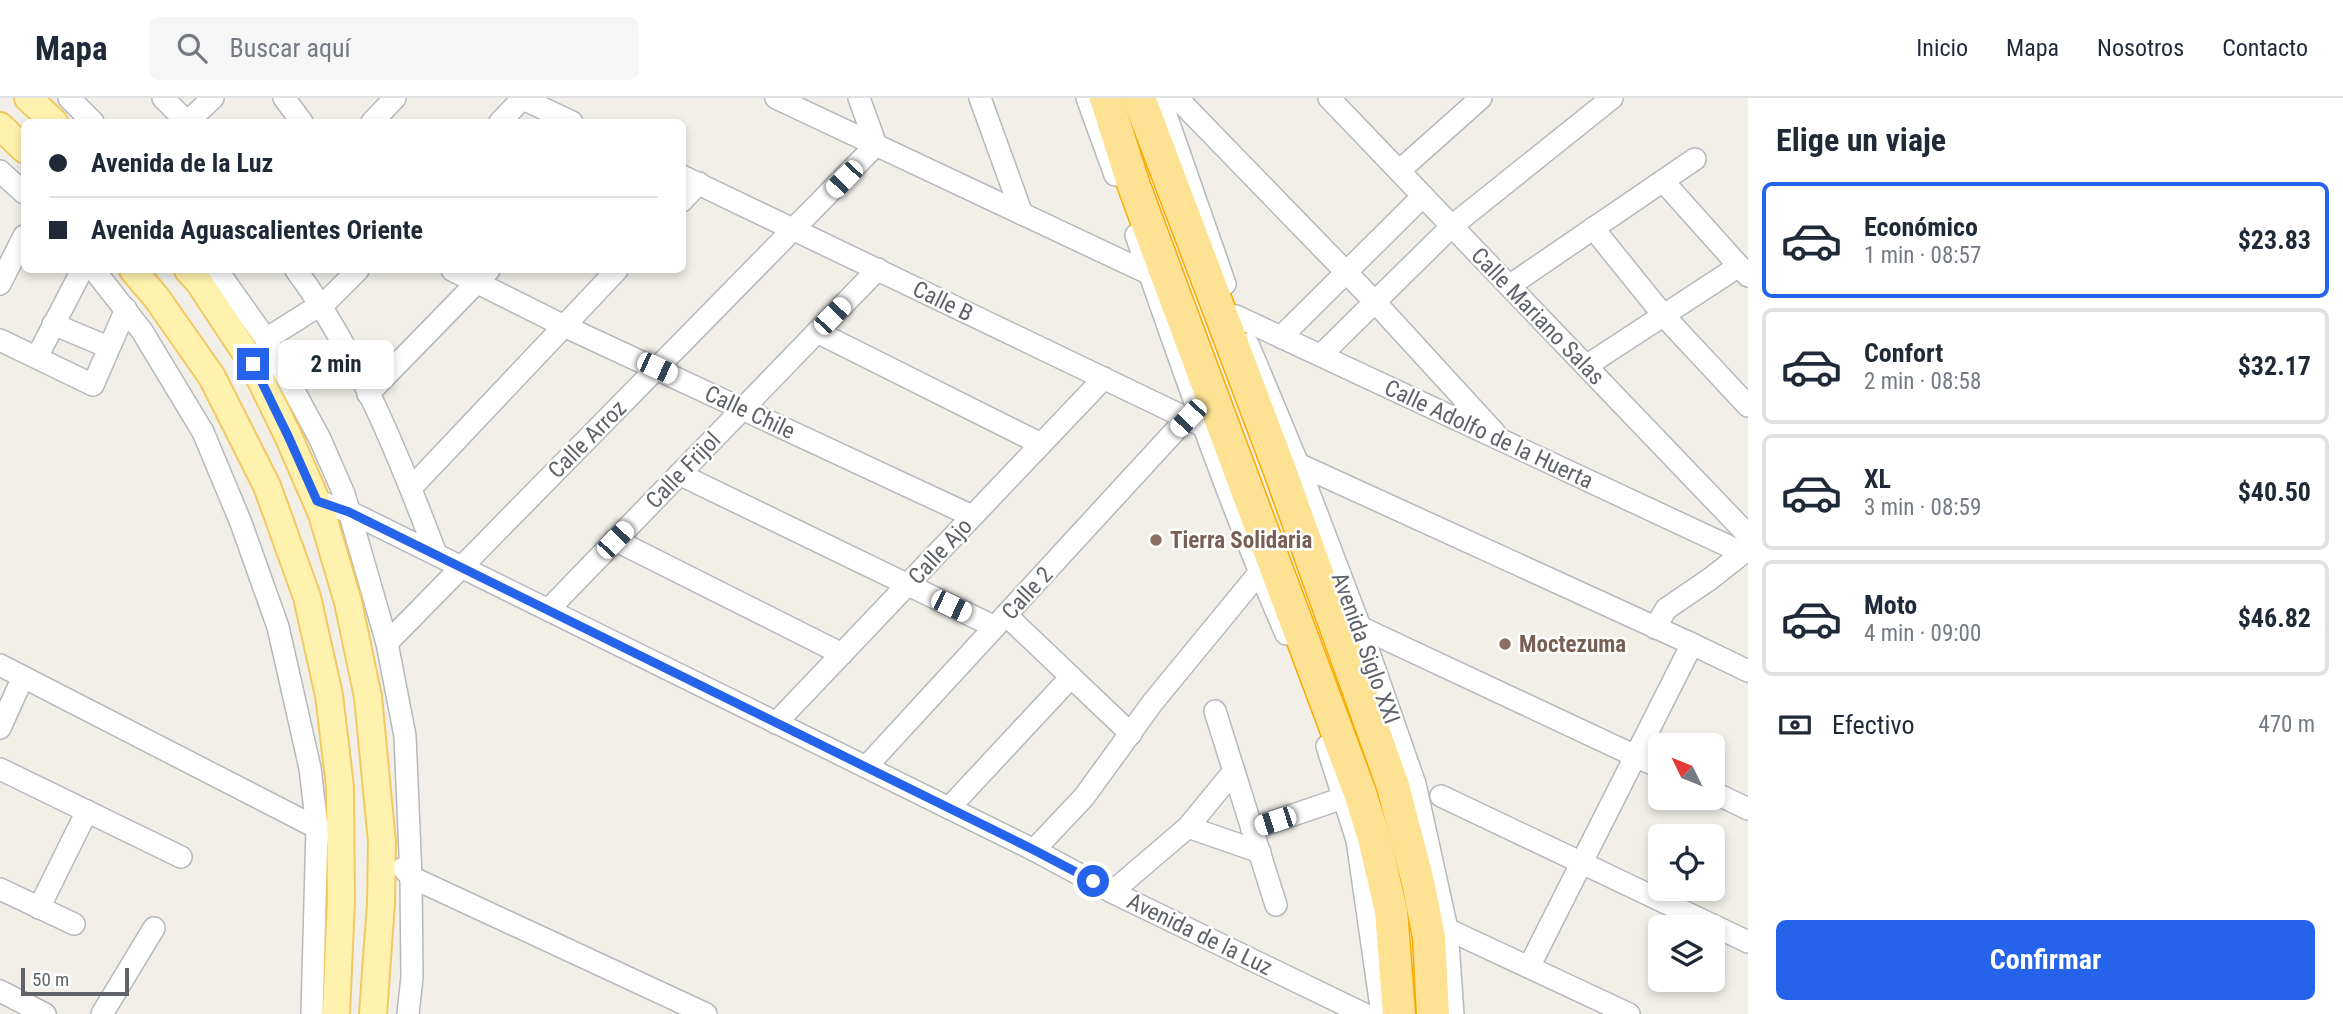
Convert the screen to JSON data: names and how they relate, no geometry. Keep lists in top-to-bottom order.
{
  "streets": {
    "highway": ["Avenida Siglo XXI"],
    "street": [
      "Calle B",
      "Calle Mariano Salas",
      "Calle Chile",
      "Calle Adolfo de la Huerta",
      "Calle Arroz",
      "Calle Frijol",
      "Calle Ajo",
      "Calle 2",
      "Avenida de la Luz"
    ]
  },
  "crossings": [
    ["Calle B", "Calle Arroz"],
    ["Calle B", "Calle Frijol"],
    ["Calle B", "Calle Ajo"],
    ["Calle B", "Calle 2"],
    ["Calle Mariano Salas", "Calle Adolfo de la Huerta"],
    ["Calle Chile", "Calle Arroz"],
    ["Calle Chile", "Calle Frijol"],
    ["Calle Chile", "Calle Ajo"],
    ["Calle Adolfo de la Huerta", "Avenida Siglo XXI"],
    ["Calle Arroz", "Avenida de la Luz"],
    ["Calle Frijol", "Avenida de la Luz"],
    ["Calle Ajo", "Avenida de la Luz"],
    ["Calle 2", "Avenida de la Luz"]
  ],
  "places": ["Tierra Solidaria", "Moctezuma"],
  "scale_bar": "50 m",
  "north": "top left",
  "page": {
    "header": "Mapa",
    "search": "Buscar aquí",
    "nav": [
      "Inicio",
      "Mapa",
      "Nosotros",
      "Contacto"
    ],
    "heading": "Elige un viaje",
    "banner": ["Avenida de la Luz", "Avenida Aguascalientes Oriente"],
    "list": [
      {
        "name": "Económico",
        "note": "1 min · 08:57",
        "value": "$23.83"
      },
      {
        "name": "Confort",
        "note": "2 min · 08:58",
        "value": "$32.17"
      },
      {
        "name": "XL",
        "note": "3 min · 08:59",
        "value": "$40.50"
      },
      {
        "name": "Moto",
        "note": "4 min · 09:00",
        "value": "$46.82"
      }
    ],
    "bubble": "2 min",
    "pay": ["Efectivo", "470 m"],
    "buttons": "Confirmar",
    "scale": "50 m"
  }
}
